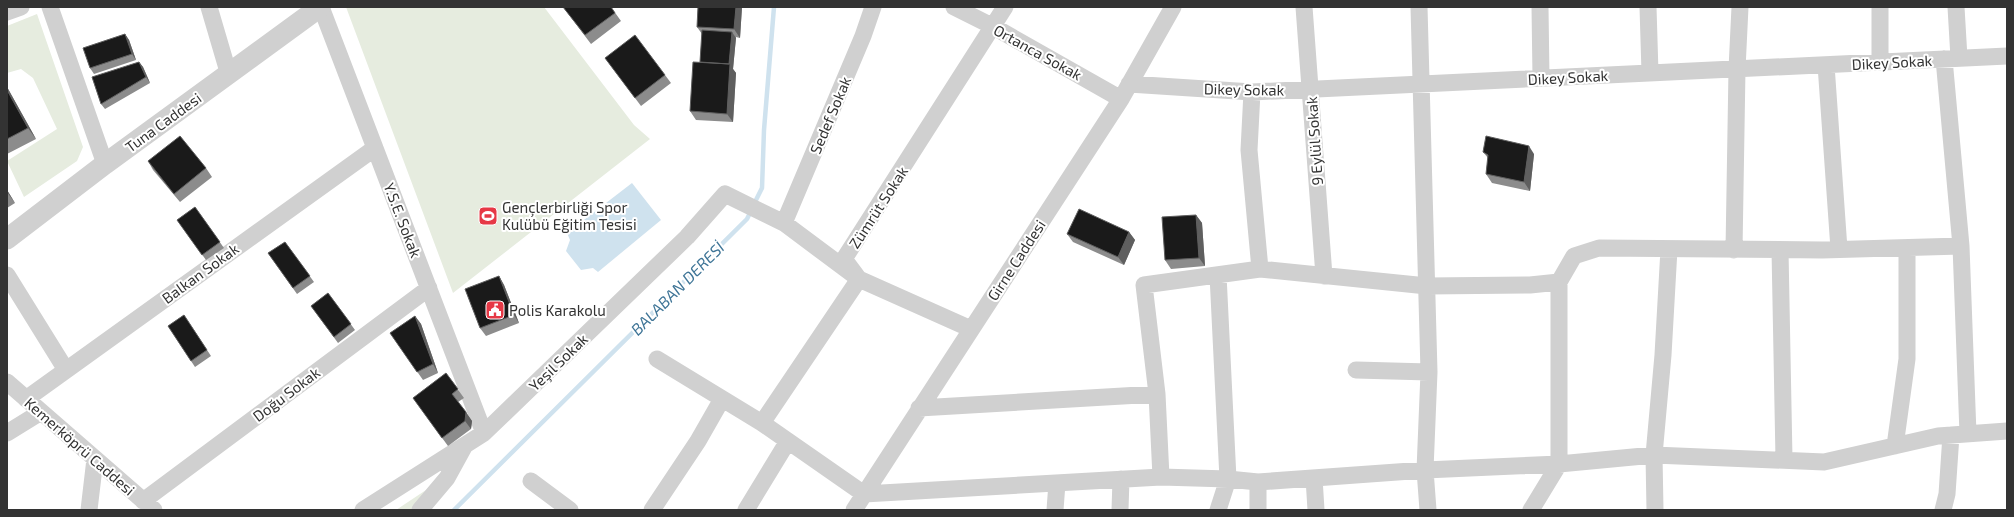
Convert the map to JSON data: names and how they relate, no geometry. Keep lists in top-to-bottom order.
{
  "streets": {
    "street": [
      "Ortanca Sokak",
      "Dikey Sokak",
      "Sedef Sokak",
      "Tuna Caddesi",
      "9 Eylül Sokak",
      "Zümrüt Sokak",
      "Y.S.E. Sokak",
      "Girne Caddesi",
      "Balkan Sokak",
      "Yeşil Sokak",
      "Doğu Sokak",
      "Kemerköprü Caddesi"
    ]
  },
  "crossings": [
    ["Ortanca Sokak", "Zümrüt Sokak"],
    ["Ortanca Sokak", "Girne Caddesi"],
    ["Dikey Sokak", "9 Eylül Sokak"],
    ["Dikey Sokak", "Girne Caddesi"],
    ["Sedef Sokak", "Yeşil Sokak"],
    ["Tuna Caddesi", "Y.S.E. Sokak"],
    ["Y.S.E. Sokak", "Balkan Sokak"],
    ["Y.S.E. Sokak", "Yeşil Sokak"],
    ["Y.S.E. Sokak", "Doğu Sokak"],
    ["Balkan Sokak", "Kemerköprü Caddesi"],
    ["Doğu Sokak", "Kemerköprü Caddesi"]
  ],
  "water": ["BALABAN DERESİ"],
  "places": {
    "sports": ["Gençlerbirliği Spor Kulübü Eğitim Tesisi"],
    "public building": ["Polis Karakolu"]
  }
}
